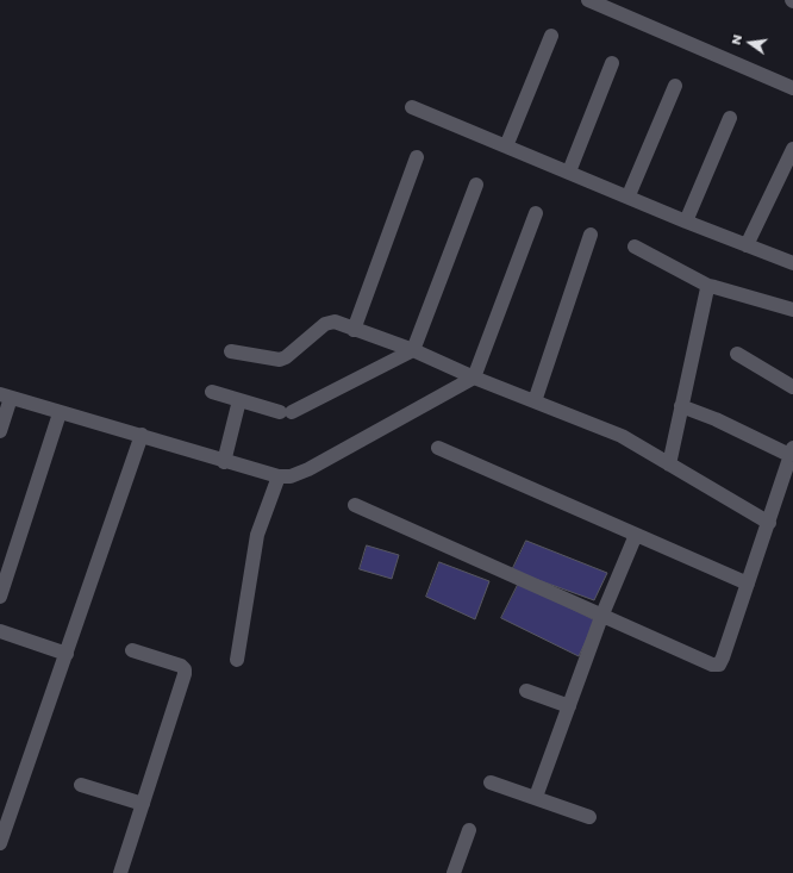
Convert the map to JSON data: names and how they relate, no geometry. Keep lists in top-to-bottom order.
{
  "north": "left"
}
